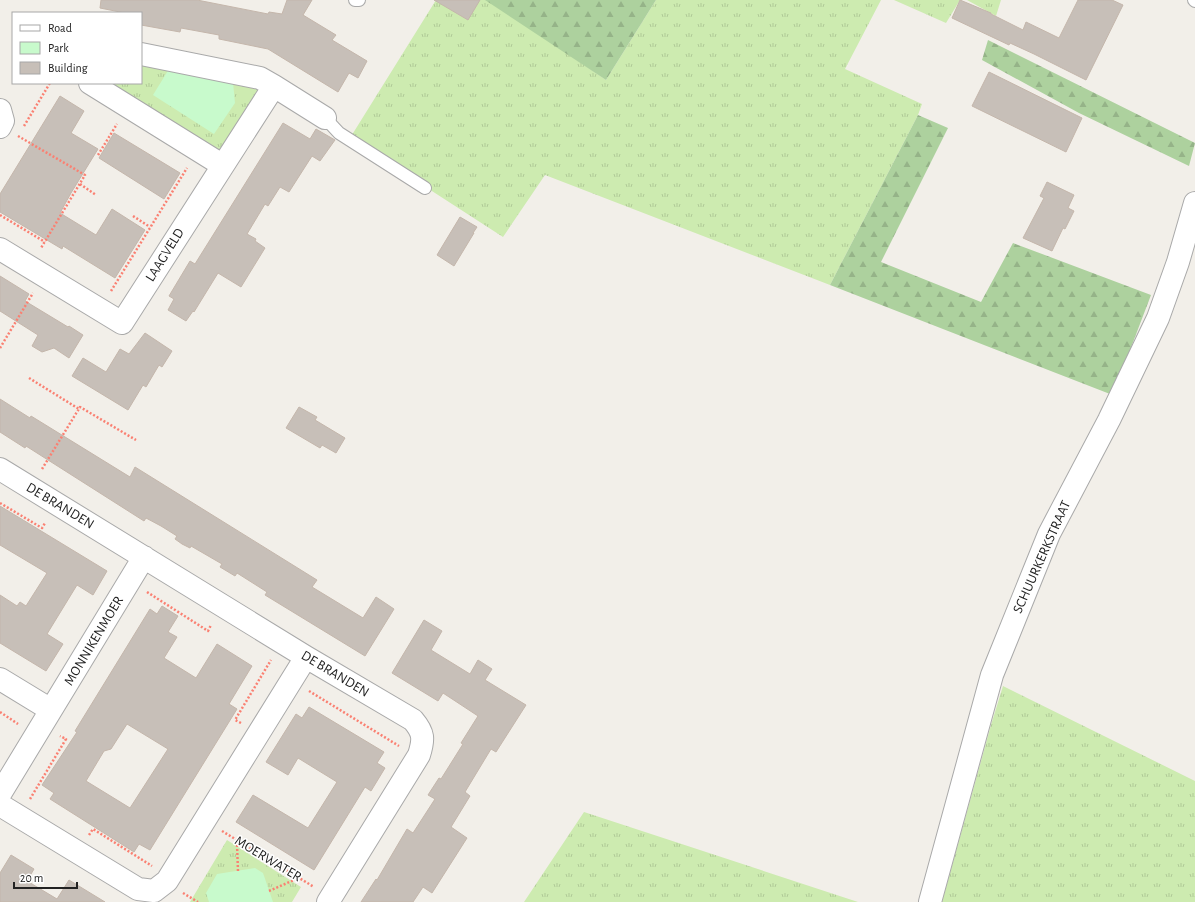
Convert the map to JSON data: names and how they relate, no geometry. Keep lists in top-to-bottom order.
{
  "streets": {
    "street": [
      "LAAGVELD",
      "DE BRANDEN",
      "SCHUURKERKSTRAAT",
      "MONNIKENMOER"
    ],
    "path": ["MOERWATER"]
  },
  "crossings": [
    ["DE BRANDEN", "MONNIKENMOER"],
    ["DE BRANDEN", "MOERWATER"]
  ],
  "legend": ["Road", "Park", "Building"],
  "scale_bar": "20 m"
}
